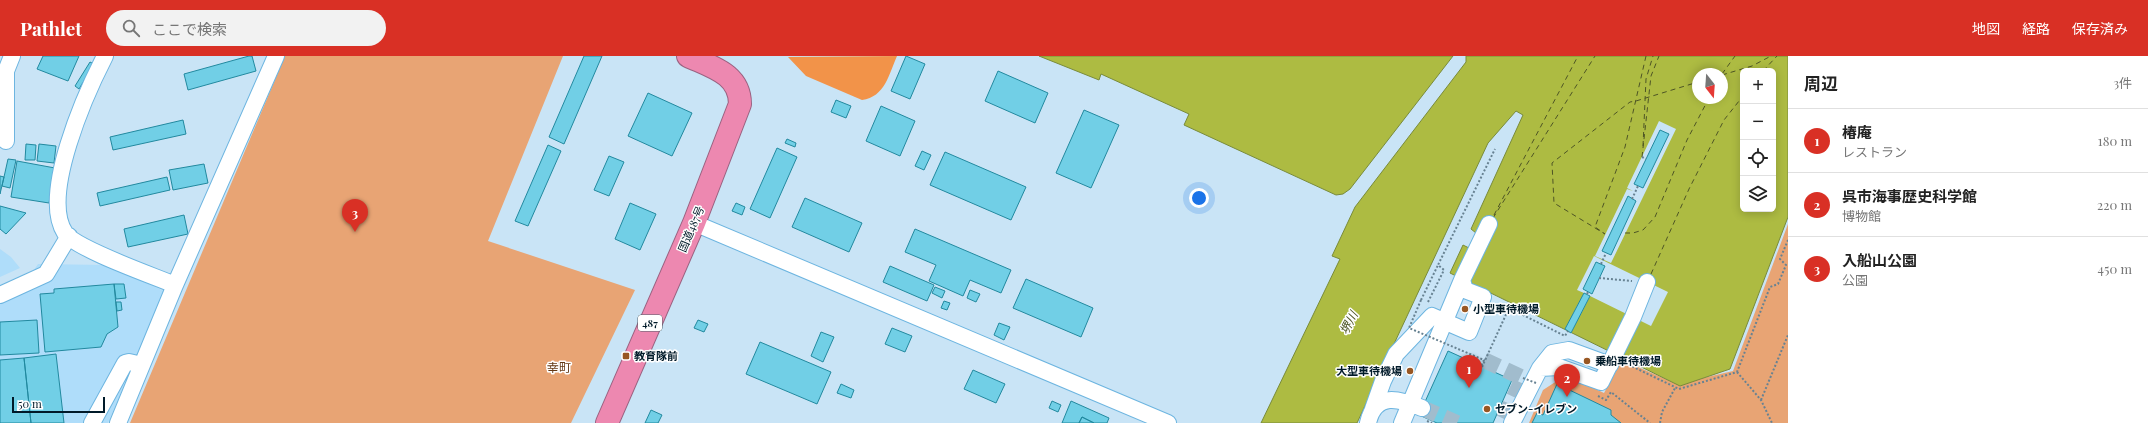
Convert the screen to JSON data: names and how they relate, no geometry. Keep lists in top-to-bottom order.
{
  "streets": {
    "highway": ["国道487号", "487"]
  },
  "districts": ["幸町"],
  "water": ["堺川"],
  "places": {
    "other": [
      "小型車待機場",
      "乗船車待機場",
      "大型車待機場",
      "セブン-イレブン"
    ],
    "transit": ["教育隊前"]
  },
  "scale_bar": "50 m",
  "north": "bottom",
  "page": {
    "header": "Pathlet",
    "search": "ここで検索",
    "nav": ["地図", "経路", "保存済み"],
    "heading": ["周辺", "3件"],
    "map_buttons": ["+", "−"],
    "list": [
      {
        "mark": "1",
        "name": "椿庵",
        "note": "レストラン",
        "value": "180 m"
      },
      {
        "mark": "2",
        "name": "呉市海事歴史科学館",
        "note": "博物館",
        "value": "220 m"
      },
      {
        "mark": "3",
        "name": "入船山公園",
        "note": "公園",
        "value": "450 m"
      }
    ],
    "pins": ["3", "1", "2"],
    "scale": "50 m"
  }
}
